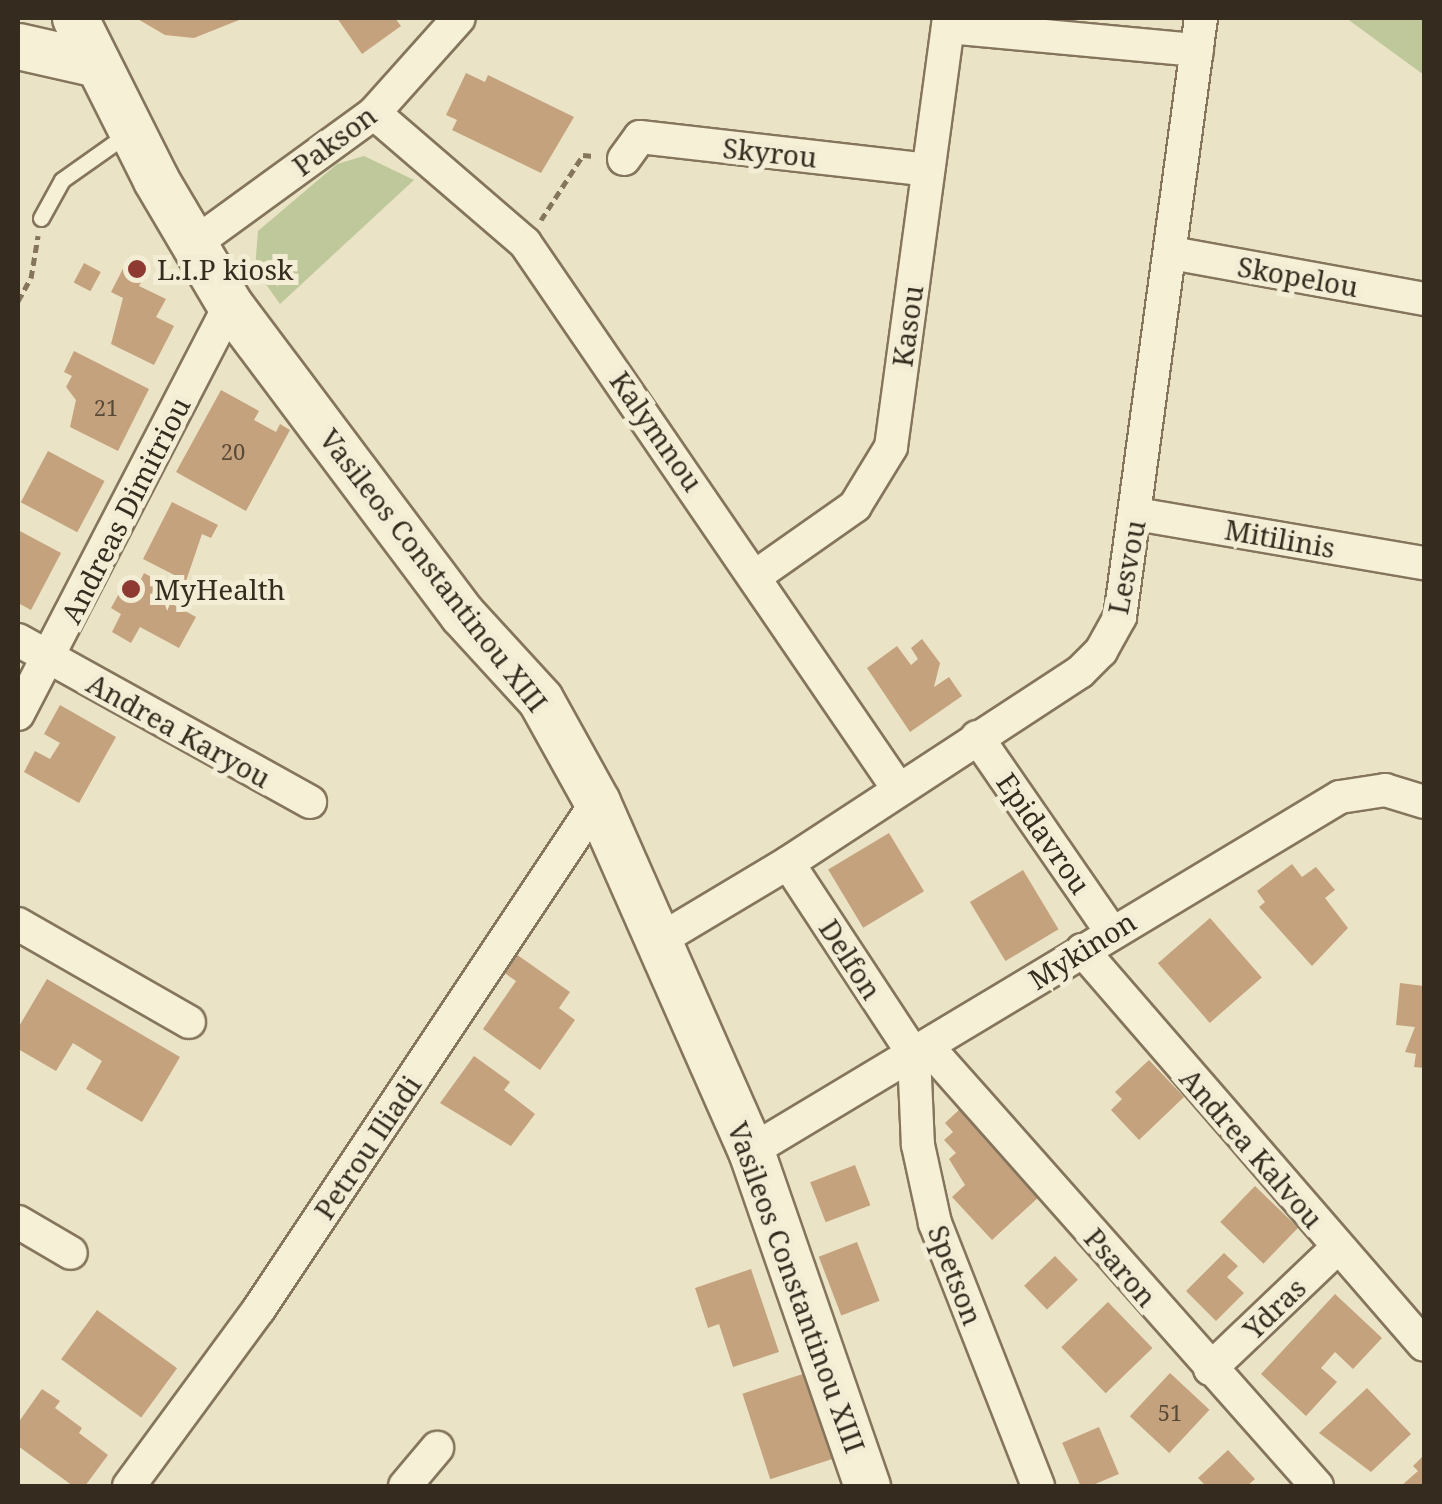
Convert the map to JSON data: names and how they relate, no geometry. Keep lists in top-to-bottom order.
{
  "streets": {
    "street": [
      "Pakson",
      "Skyrou",
      "Skopelou",
      "Kasou",
      "Kalymnou",
      "Andreas Dimitriou",
      "Mitilinis",
      "Lesvou",
      "Vasileos Constantinou XIII",
      "Andrea Karyou",
      "Epidavrou",
      "Mykinon",
      "Delfon",
      "Petrou Iliadi",
      "Andrea Kalvou",
      "Psaron",
      "Spetson",
      "Ydras"
    ]
  },
  "crossings": [
    ["Pakson", "Kalymnou"],
    ["Pakson", "Vasileos Constantinou XIII"],
    ["Skyrou", "Kasou"],
    ["Skopelou", "Lesvou"],
    ["Kasou", "Kalymnou"],
    ["Kalymnou", "Lesvou"],
    ["Andreas Dimitriou", "Vasileos Constantinou XIII"],
    ["Andreas Dimitriou", "Andrea Karyou"],
    ["Mitilinis", "Lesvou"],
    ["Lesvou", "Vasileos Constantinou XIII"],
    ["Lesvou", "Epidavrou"],
    ["Lesvou", "Delfon"],
    ["Vasileos Constantinou XIII", "Mykinon"],
    ["Vasileos Constantinou XIII", "Petrou Iliadi"],
    ["Epidavrou", "Mykinon"],
    ["Mykinon", "Delfon"],
    ["Mykinon", "Andrea Kalvou"],
    ["Mykinon", "Psaron"],
    ["Mykinon", "Spetson"],
    ["Delfon", "Psaron"],
    ["Delfon", "Spetson"],
    ["Andrea Kalvou", "Ydras"],
    ["Psaron", "Spetson"],
    ["Psaron", "Ydras"]
  ],
  "places": ["L.I.P kiosk", "MyHealth"],
  "house_numbers": ["21", "20", "51"]
}
